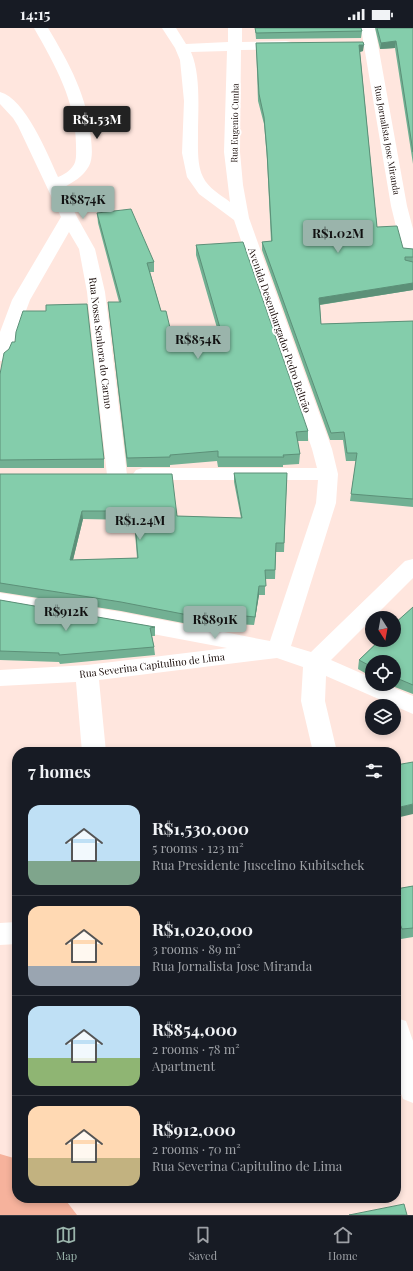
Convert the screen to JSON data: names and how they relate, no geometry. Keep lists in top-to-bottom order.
{
  "streets": {
    "street": [
      "Rua Eugenio Cunha",
      "Rua Jornalista Jose Miranda",
      "Avenida Desembargador Pedro Beltrão",
      "Rua Nossa Senhora do Carmo",
      "Rua Severina Capitulino de Lima"
    ]
  },
  "crossings": [
    ["Rua Eugenio Cunha", "Avenida Desembargador Pedro Beltrão"],
    ["Avenida Desembargador Pedro Beltrão", "Rua Nossa Senhora do Carmo"],
    ["Avenida Desembargador Pedro Beltrão", "Rua Severina Capitulino de Lima"]
  ],
  "north": "bottom",
  "page": {
    "status": "14:15",
    "price": [
      "R$1.53M",
      "R$874K",
      "R$1.02M",
      "R$854K",
      "R$1.24M",
      "R$912K",
      "R$891K"
    ],
    "heading": "7 homes",
    "list": [
      {
        "name": "R$1,530,000",
        "note": "5 rooms · 123 m² · Rua Presidente Juscelino Kubitschek"
      },
      {
        "name": "R$1,020,000",
        "note": "3 rooms · 89 m² · Rua Jornalista Jose Miranda"
      },
      {
        "name": "R$854,000",
        "note": "2 rooms · 78 m² · Apartment"
      },
      {
        "name": "R$912,000",
        "note": "2 rooms · 70 m² · Rua Severina Capitulino de Lima"
      }
    ],
    "tabs": ["Map", "Saved", "Home"]
  }
}
